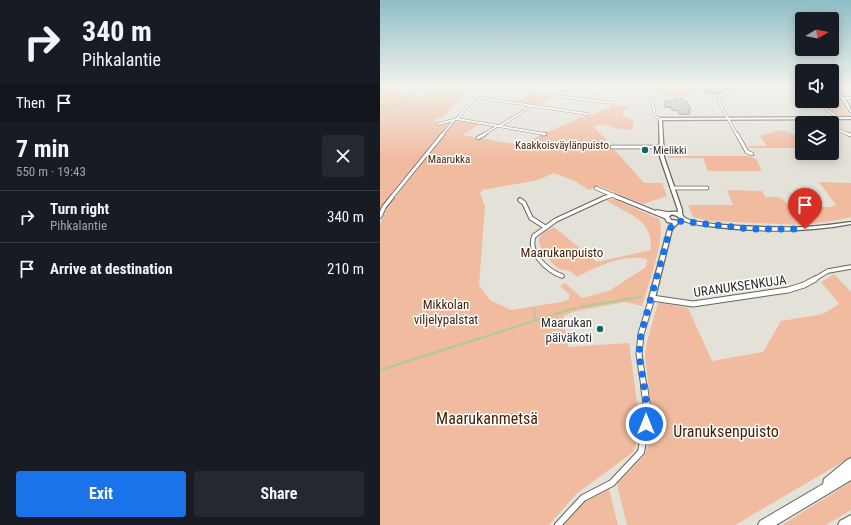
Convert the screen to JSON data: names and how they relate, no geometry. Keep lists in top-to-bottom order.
{
  "streets": {
    "street": ["URANUKSENKUJA"]
  },
  "parks": [
    "Kaakkoisväylänpuisto",
    "Maarukka",
    "Maarukanpuisto",
    "Mikkolan viljelypalstat",
    "Maarukanmetsä",
    "Uranuksenpuisto"
  ],
  "places": ["Mielikki", "Maarukan päiväkoti"],
  "north": "right",
  "page": {
    "turn": ["340 m", "Pihkalantie"],
    "then": "Then",
    "heading": ["7 min", "550 m · 19:43"],
    "list": [
      {
        "name": "Turn right",
        "note": "Pihkalantie",
        "value": "340 m"
      },
      {
        "name": "Arrive at destination",
        "value": "210 m"
      }
    ],
    "buttons": ["Exit", "Share"]
  }
}
